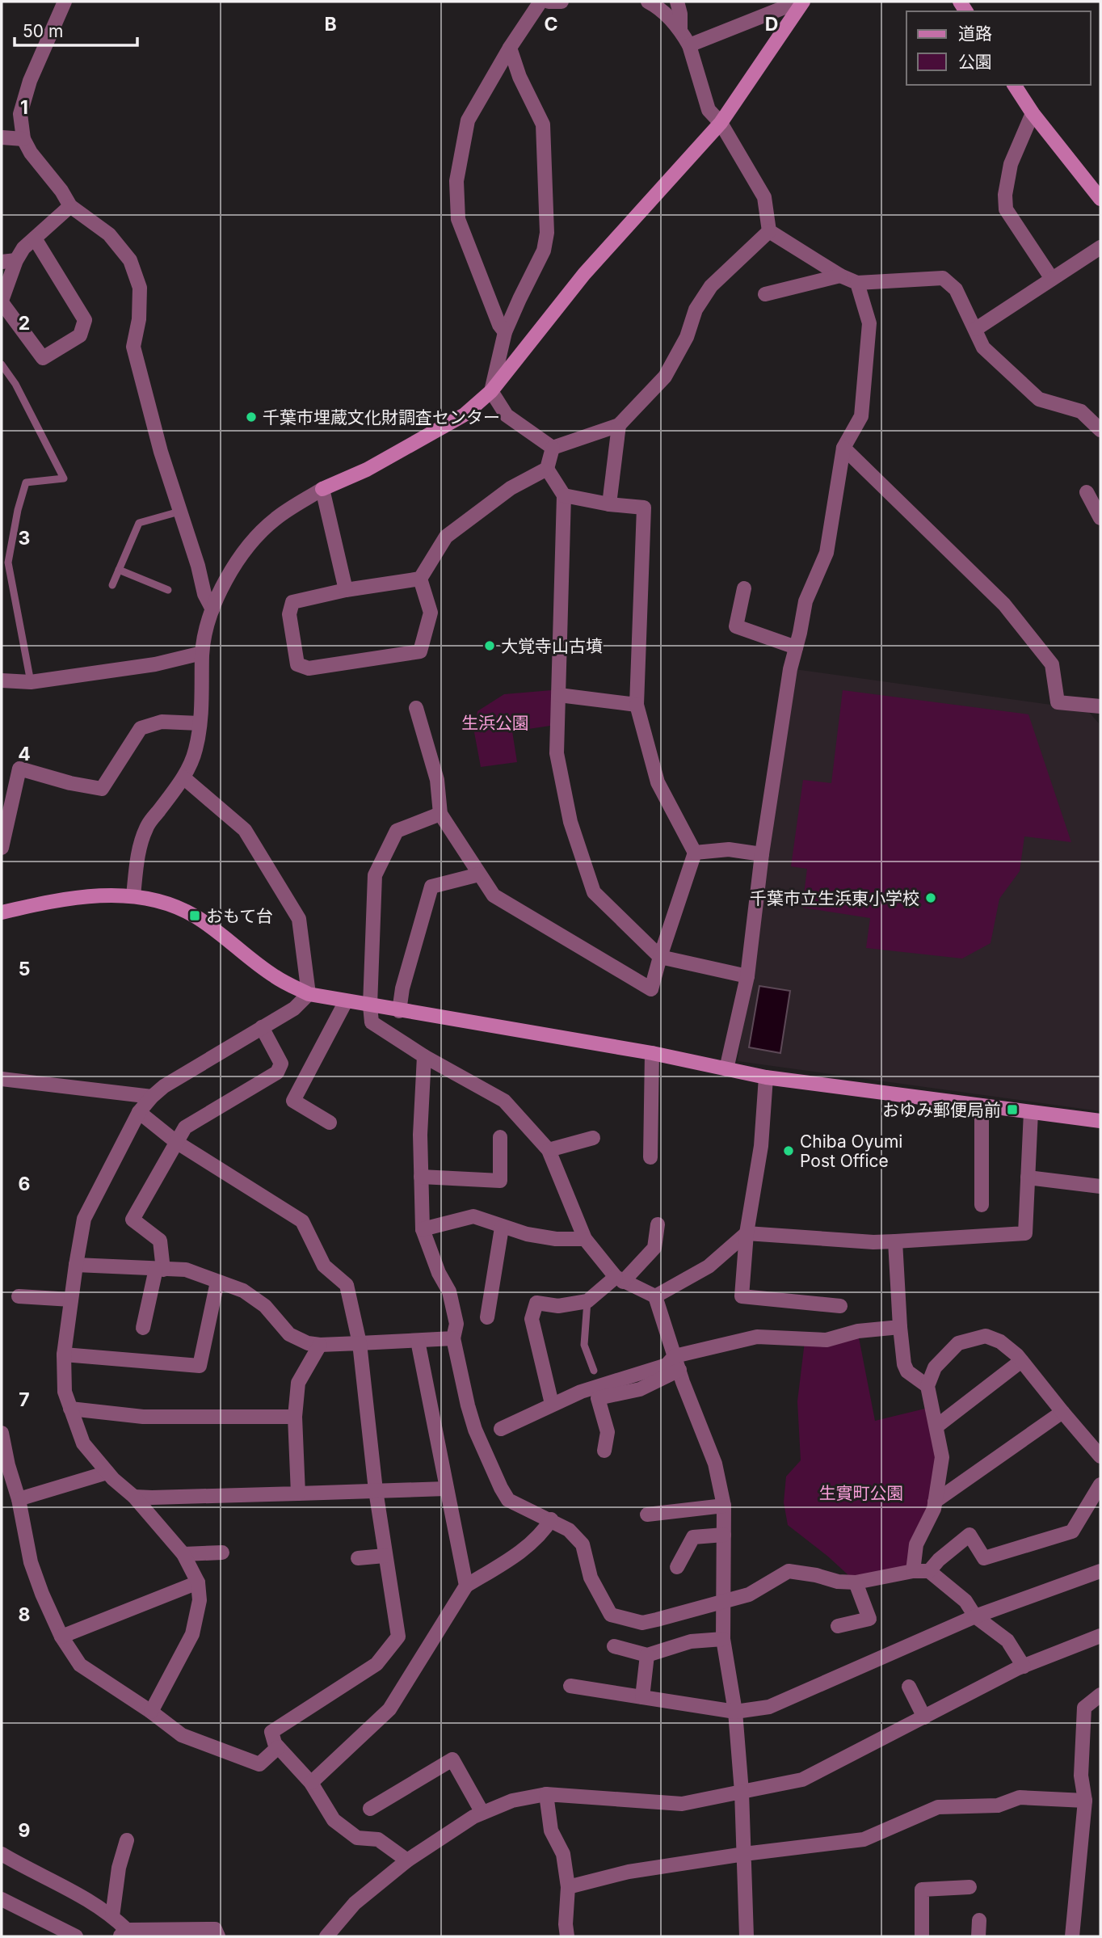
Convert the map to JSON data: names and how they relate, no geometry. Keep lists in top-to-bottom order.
{
  "parks": ["生浜公園", "生實町公園"],
  "places": {
    "other": [
      "千葉市埋蔵文化財調査センター",
      "大覚寺山古墳",
      "千葉市立生浜東小学校",
      "Chiba Oyumi Post Office"
    ],
    "transit": ["おもて台", "おゆみ郵便局前"]
  },
  "legend": ["道路", "公園"],
  "scale_bar": "50 m",
  "grid": {
    "columns": ["B", "C", "D"],
    "rows": [
      "1",
      "2",
      "3",
      "4",
      "5",
      "6",
      "7",
      "8",
      "9"
    ]
  }
}
